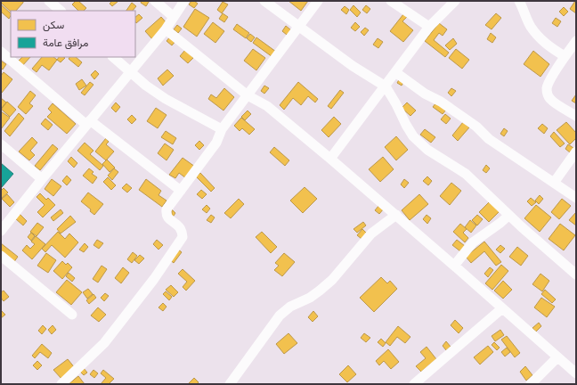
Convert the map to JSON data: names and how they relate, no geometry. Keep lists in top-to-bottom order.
{
  "legend": ["سكن", "مرافق عامة"]
}
